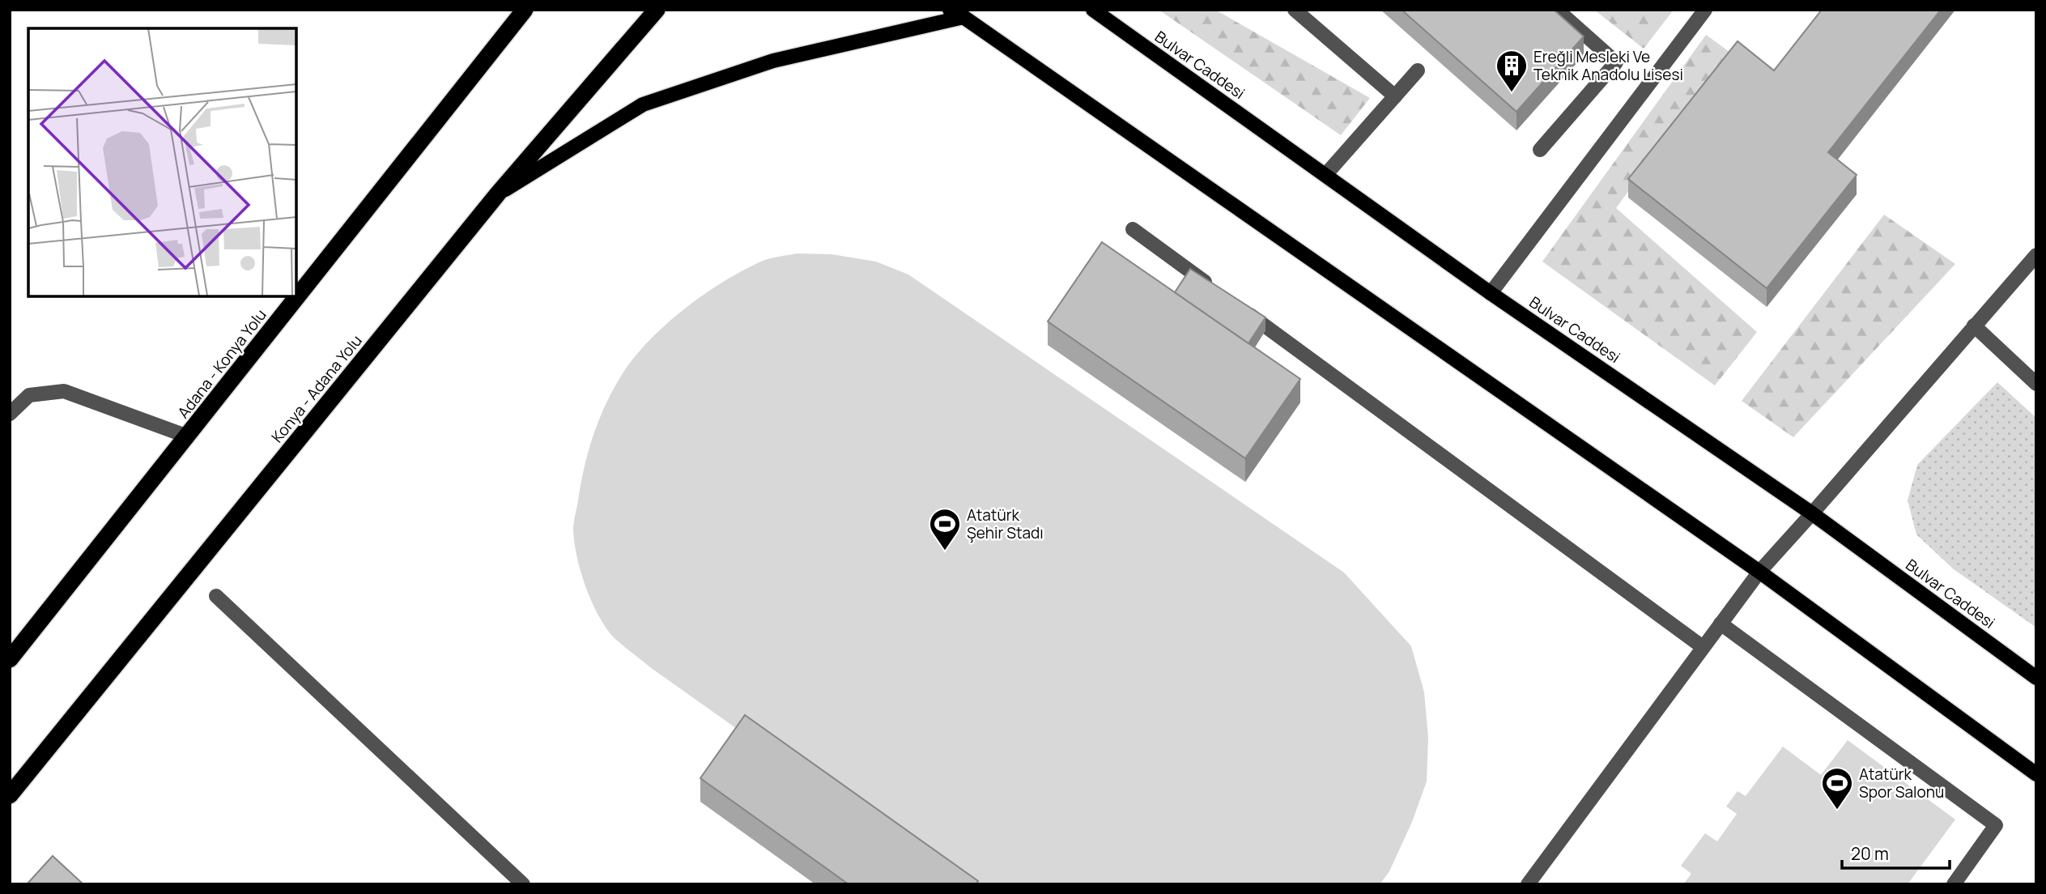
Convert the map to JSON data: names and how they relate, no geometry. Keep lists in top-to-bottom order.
{
  "streets": {
    "highway": ["Adana - Konya Yolu", "Konya - Adana Yolu"],
    "main road": ["Bulvar Caddesi"]
  },
  "places": {
    "building": ["Ereğli Mesleki Ve Teknik Anadolu Lisesi"],
    "sports": ["Atatürk Şehir Stadı", "Atatürk Spor Salonu"]
  },
  "scale_bar": "20 m"
}
